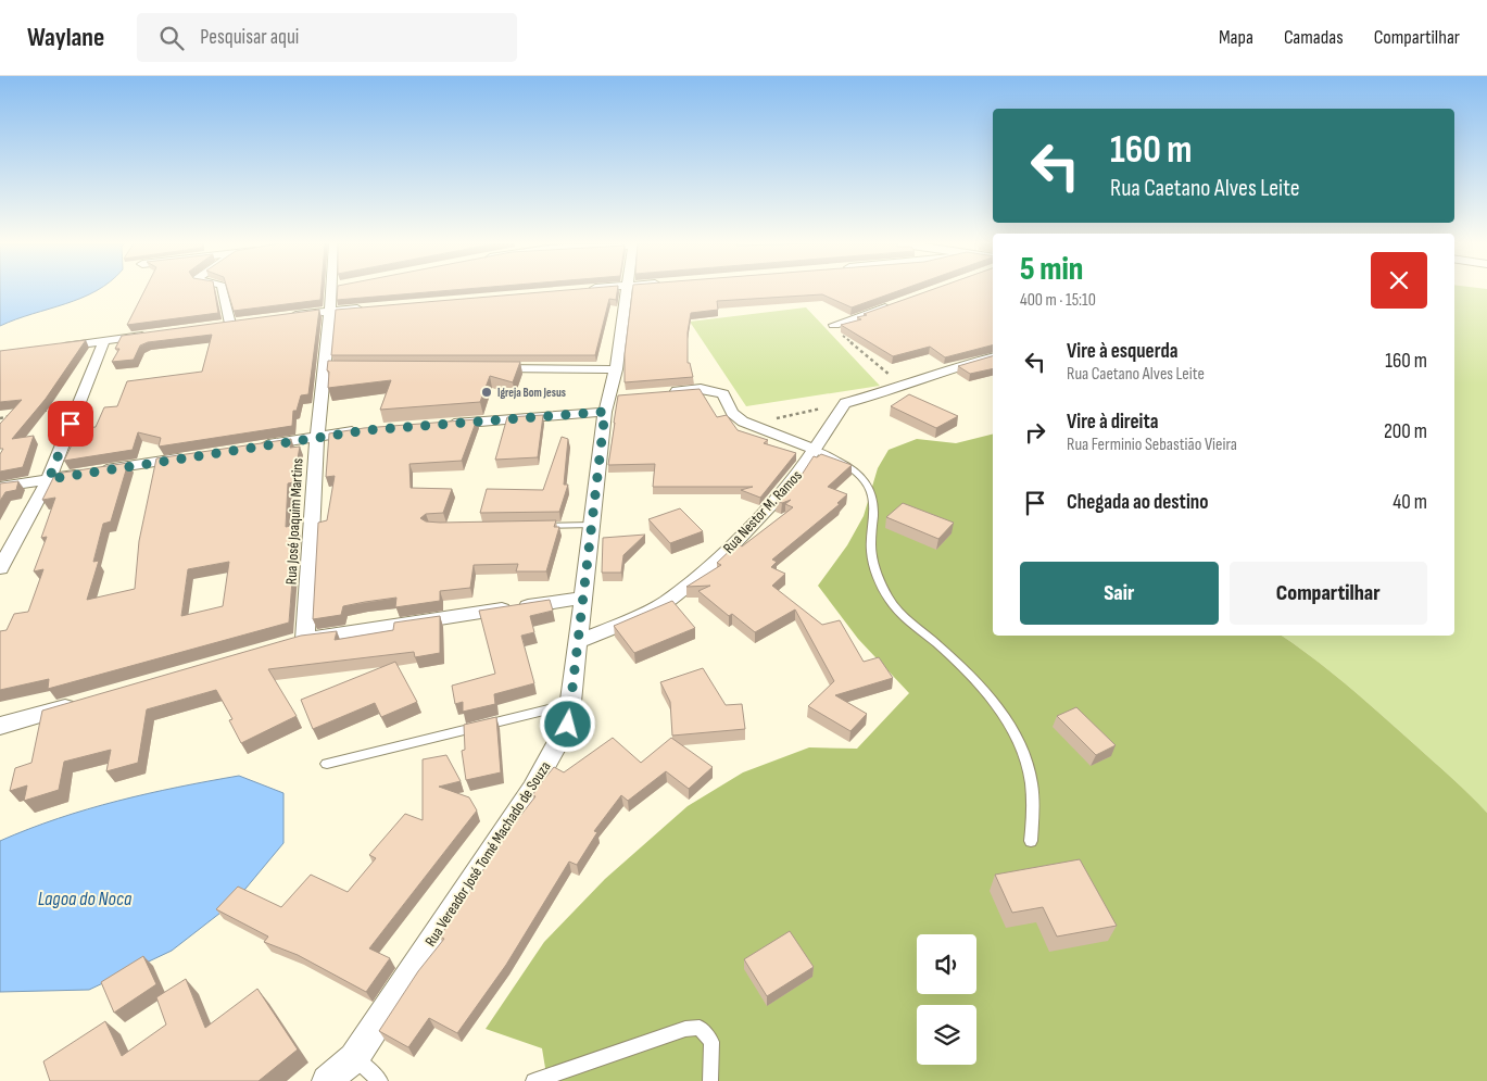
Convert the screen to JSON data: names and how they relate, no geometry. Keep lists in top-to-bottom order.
{
  "streets": {
    "street": ["Rua Nestor M. Ramos", "Rua José Joaquim Martins", "Rua Vereador José Tomé Machado de Souza"]
  },
  "crossings": [
    ["Rua Nestor M. Ramos", "Rua Vereador José Tomé Machado de Souza"]
  ],
  "water": ["Lagoa do Noca"],
  "places": ["Igreja Bom Jesus"],
  "page": {
    "header": "Waylane",
    "search": "Pesquisar aqui",
    "nav": ["Mapa", "Camadas", "Compartilhar"],
    "turn": ["160 m", "Rua Caetano Alves Leite"],
    "heading": ["5 min", "400 m · 15:10"],
    "list": [
      {
        "name": "Vire à esquerda",
        "note": "Rua Caetano Alves Leite",
        "value": "160 m"
      },
      {
        "name": "Vire à direita",
        "note": "Rua Ferminio Sebastião Vieira",
        "value": "200 m"
      },
      {
        "name": "Chegada ao destino",
        "value": "40 m"
      }
    ],
    "buttons": ["Sair", "Compartilhar"]
  }
}
